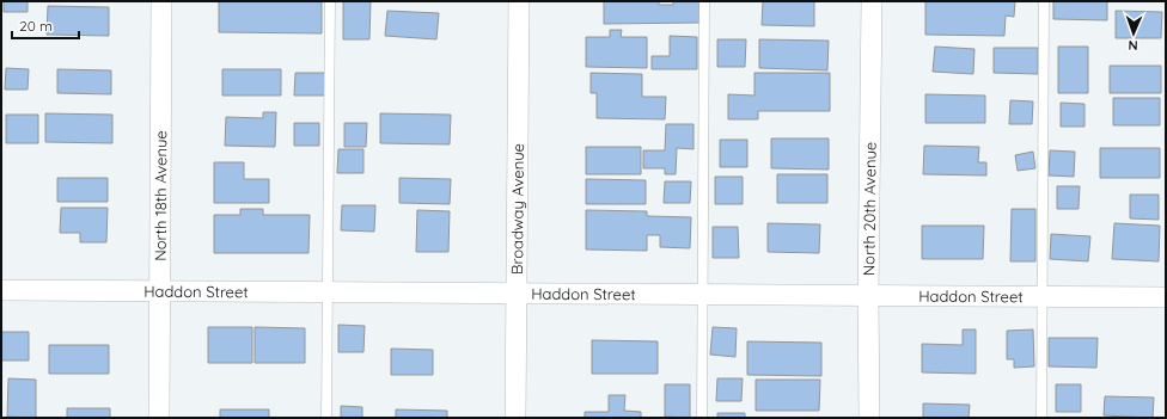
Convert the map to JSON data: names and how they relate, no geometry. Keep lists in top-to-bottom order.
{
  "streets": {
    "street": [
      "North 18th Avenue",
      "Broadway Avenue",
      "North 20th Avenue",
      "Haddon Street"
    ]
  },
  "crossings": [
    ["North 18th Avenue", "Haddon Street"],
    ["Broadway Avenue", "Haddon Street"],
    ["North 20th Avenue", "Haddon Street"]
  ],
  "scale_bar": "20 m",
  "north": "bottom"
}
